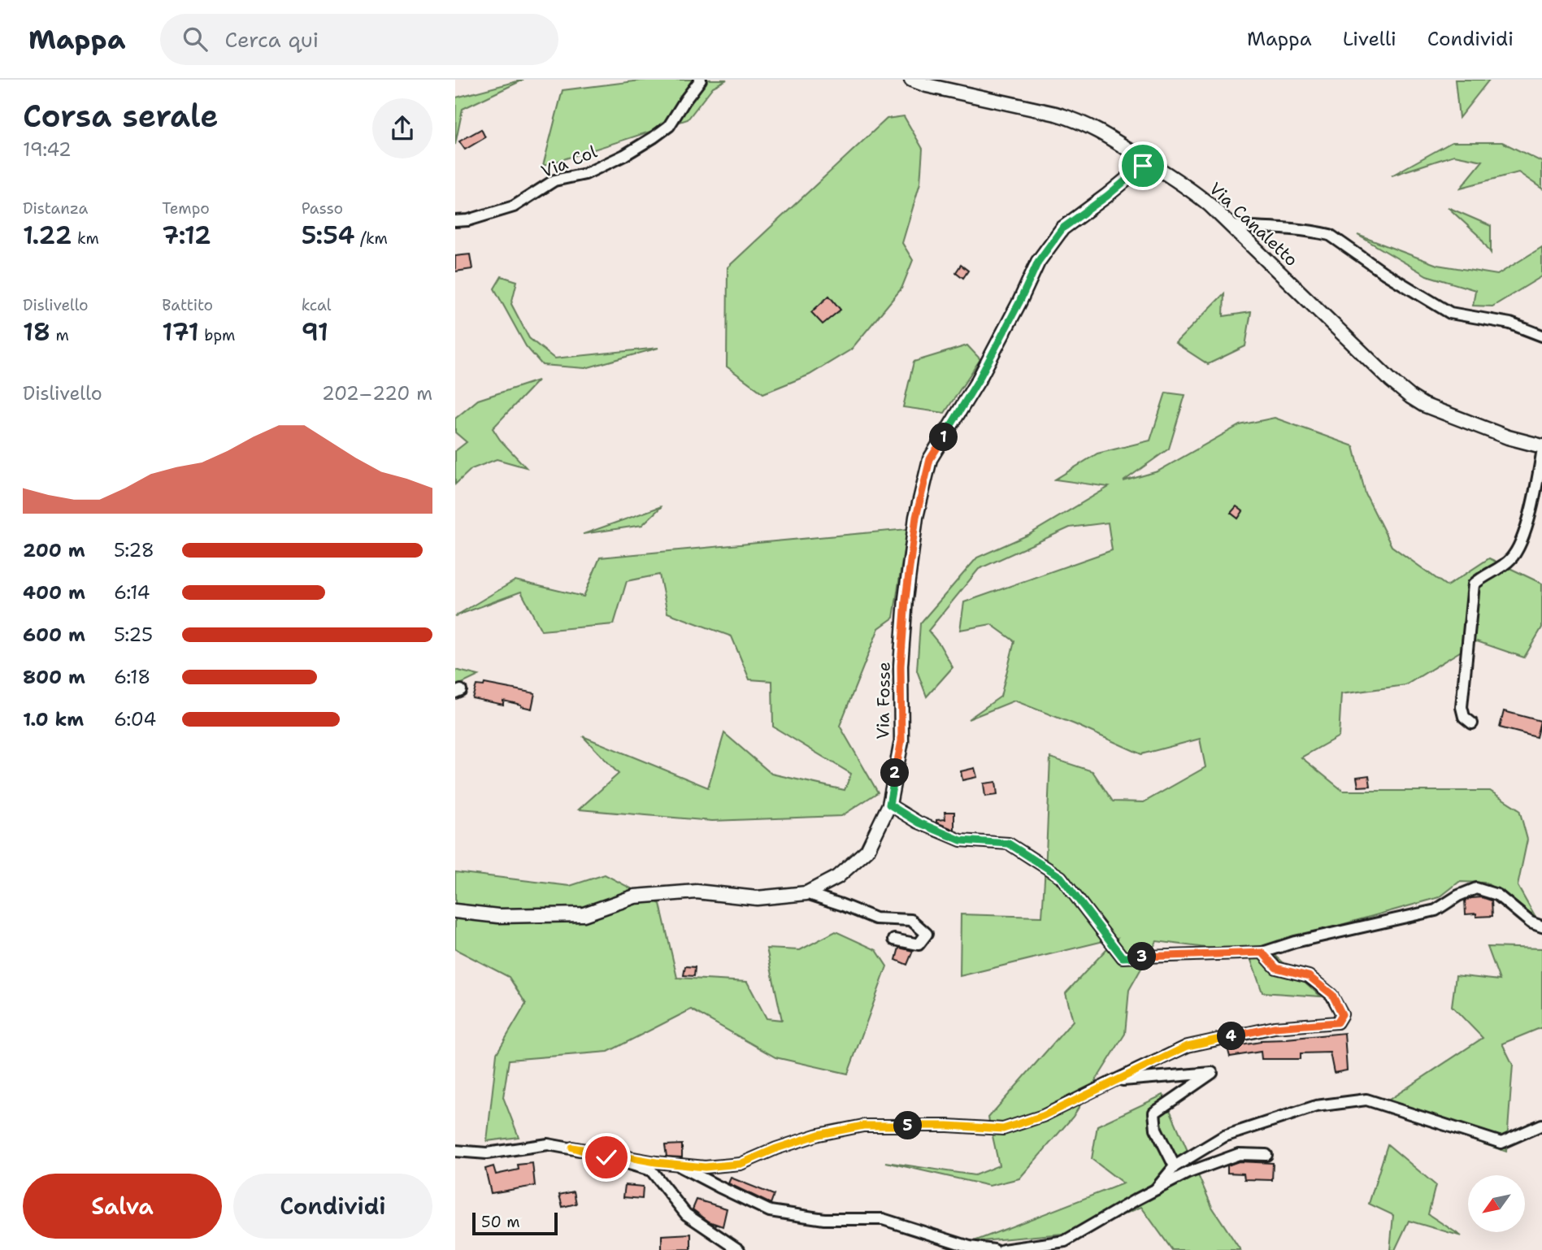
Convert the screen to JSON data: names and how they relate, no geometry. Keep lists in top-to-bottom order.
{
  "streets": {
    "street": ["Via Col", "Via Canaletto", "Via Fosse"]
  },
  "crossings": [
    ["Via Canaletto", "Via Fosse"]
  ],
  "scale_bar": "50 m",
  "north": "bottom left",
  "page": {
    "header": "Mappa",
    "search": "Cerca qui",
    "nav": ["Mappa", "Livelli", "Condividi"],
    "heading": ["Corsa serale", "19:42"],
    "stats": [
      ["Distanza", "1.22 km"],
      ["Tempo", "7:12"],
      ["Passo", "5:54 /km"],
      ["Dislivello", "18 m"],
      ["Battito", "171 bpm"],
      ["kcal", "91"]
    ],
    "chart": ["Dislivello", "202–220 m"],
    "pins": [
      "1",
      "2",
      "3",
      "4",
      "5"
    ],
    "list": [
      {
        "name": "200 m",
        "note": "5:28"
      },
      {
        "name": "400 m",
        "note": "6:14"
      },
      {
        "name": "600 m",
        "note": "5:25"
      },
      {
        "name": "800 m",
        "note": "6:18"
      },
      {
        "name": "1.0 km",
        "note": "6:04"
      }
    ],
    "buttons": ["Salva", "Condividi"],
    "scale": "50 m"
  }
}
